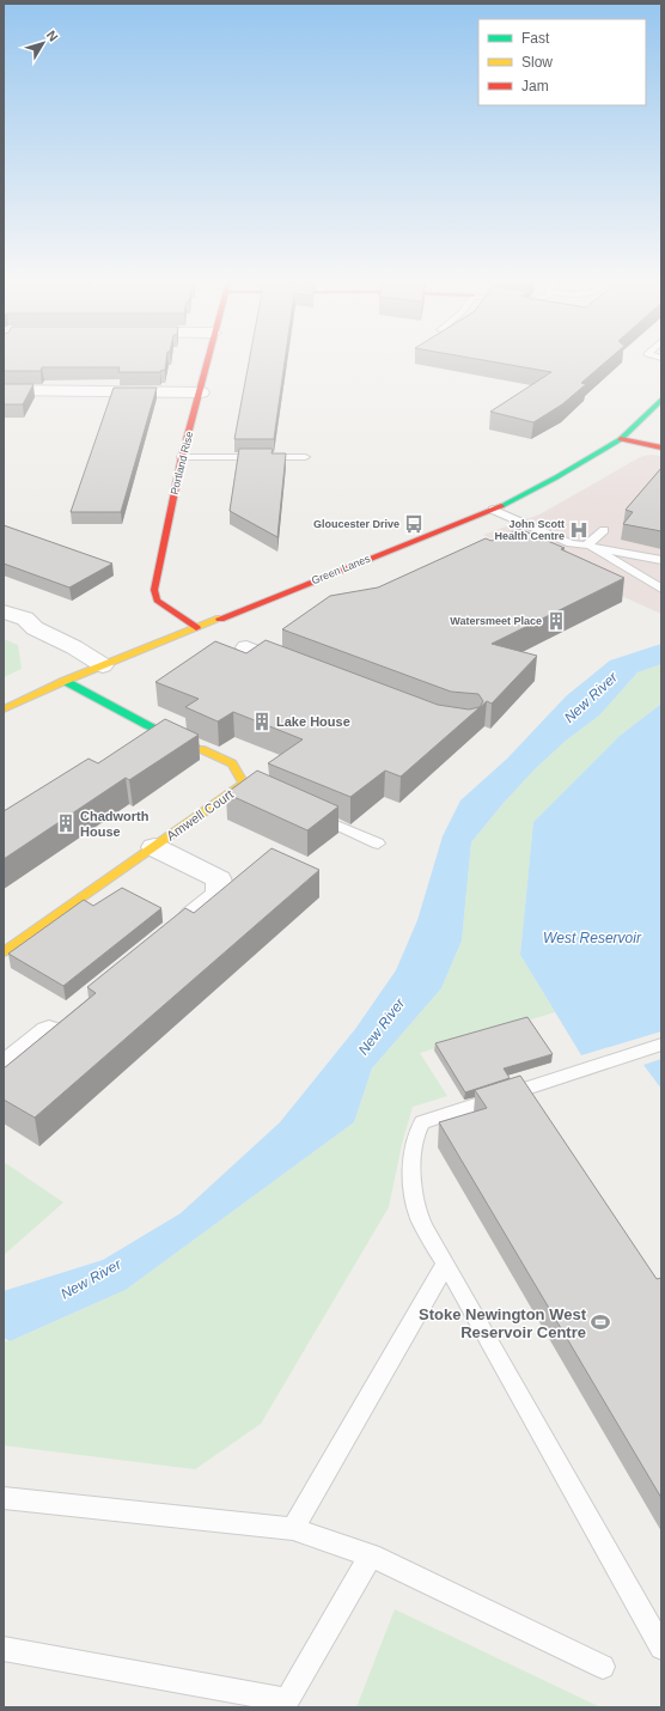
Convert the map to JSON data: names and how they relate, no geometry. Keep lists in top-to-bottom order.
{
  "streets": {
    "street": ["Portland Rise", "Green Lanes", "Amwell Court"]
  },
  "crossings": [
    ["Portland Rise", "Green Lanes"],
    ["Green Lanes", "Amwell Court"]
  ],
  "water": ["New River", "West Reservoir"],
  "places": {
    "bus stop": ["Gloucester Drive"],
    "hospital": ["John Scott Health Centre"],
    "building": ["Watersmeet Place", "Lake House", "Chadworth House"],
    "sports": ["Stoke Newington West Reservoir Centre"]
  },
  "legend": ["Fast", "Slow", "Jam"],
  "north": "top right"
}
